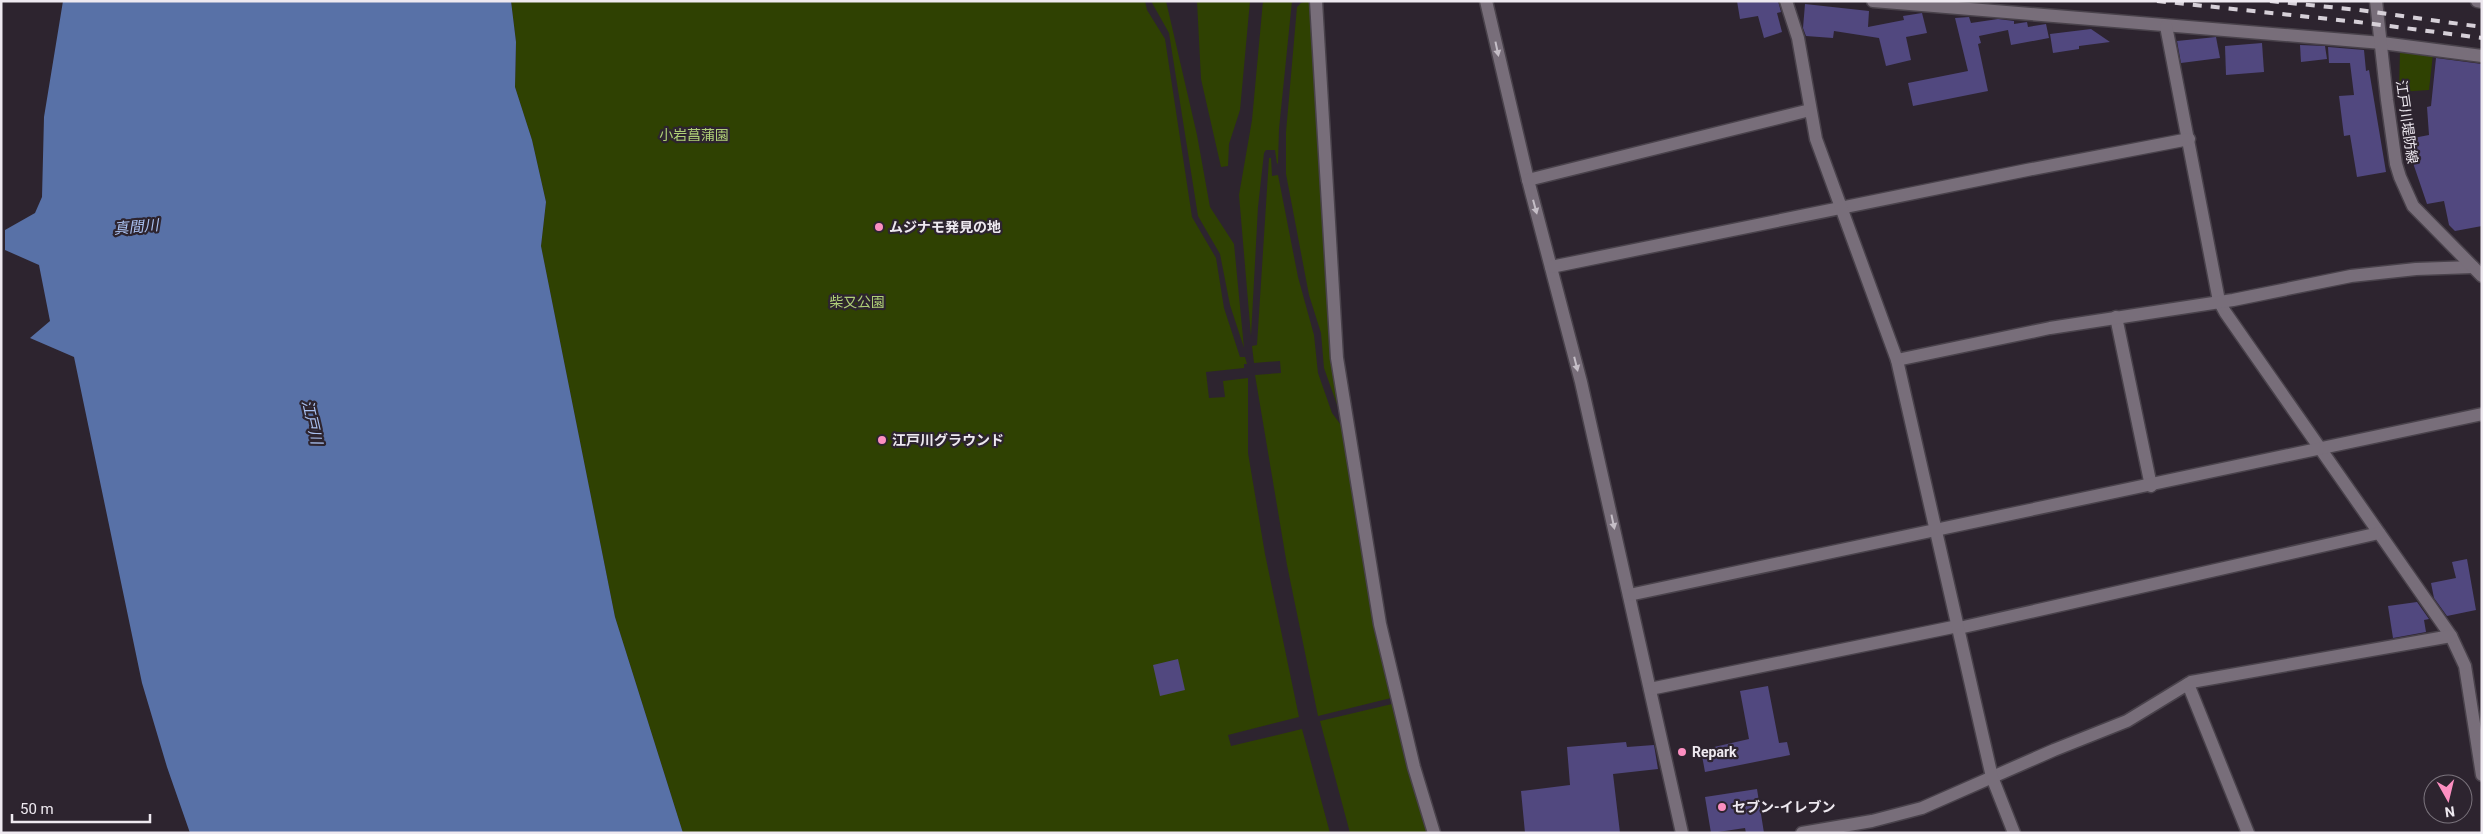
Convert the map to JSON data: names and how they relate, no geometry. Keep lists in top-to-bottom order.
{
  "streets": {
    "street": ["江戸川堤防線"]
  },
  "water": ["真間川", "江戸川"],
  "parks": ["小岩菖蒲園", "柴又公園"],
  "places": [
    "ムジナモ発見の地",
    "江戸川グラウンド",
    "Repark",
    "セブン-イレブン"
  ],
  "scale_bar": "50 m",
  "north": "bottom"
}
